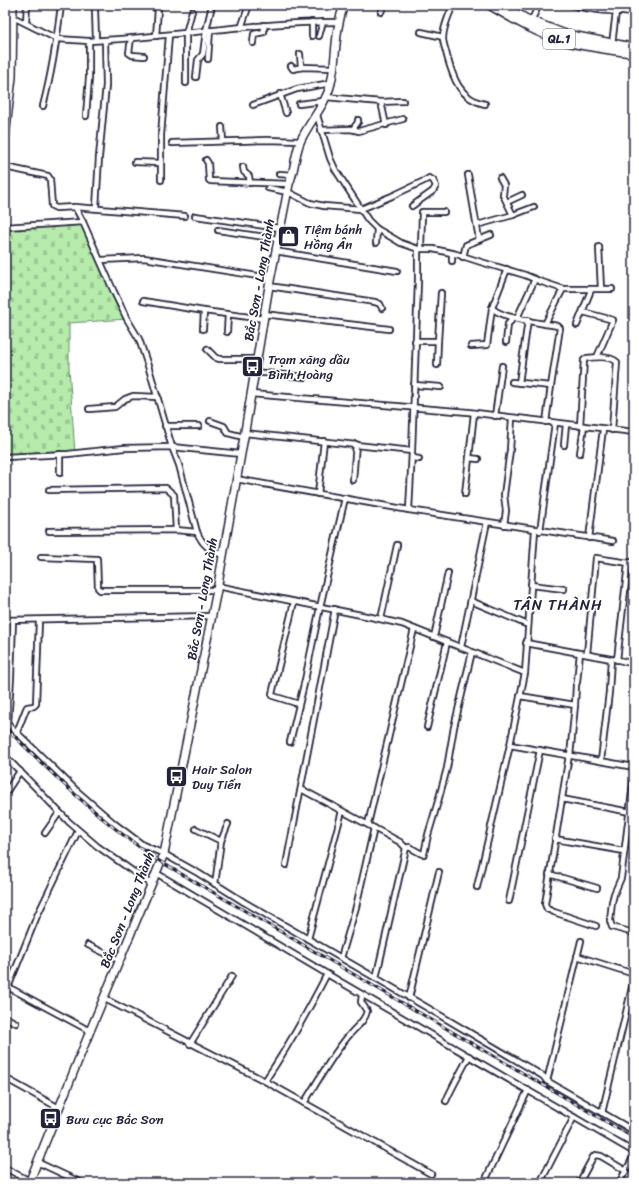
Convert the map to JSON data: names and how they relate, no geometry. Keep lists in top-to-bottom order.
{
  "streets": {
    "highway": ["QL.1"],
    "main road": ["Bắc Sơn - Long Thành"]
  },
  "districts": ["TÂN THÀNH"],
  "places": {
    "shop": ["Tiệm bánh Hồng Ân"],
    "bus stop": ["Trạm xăng dầu Bình Hoàng", "Hair Salon Duy Tiến", "Bưu cục Bắc Sơn"]
  }
}
